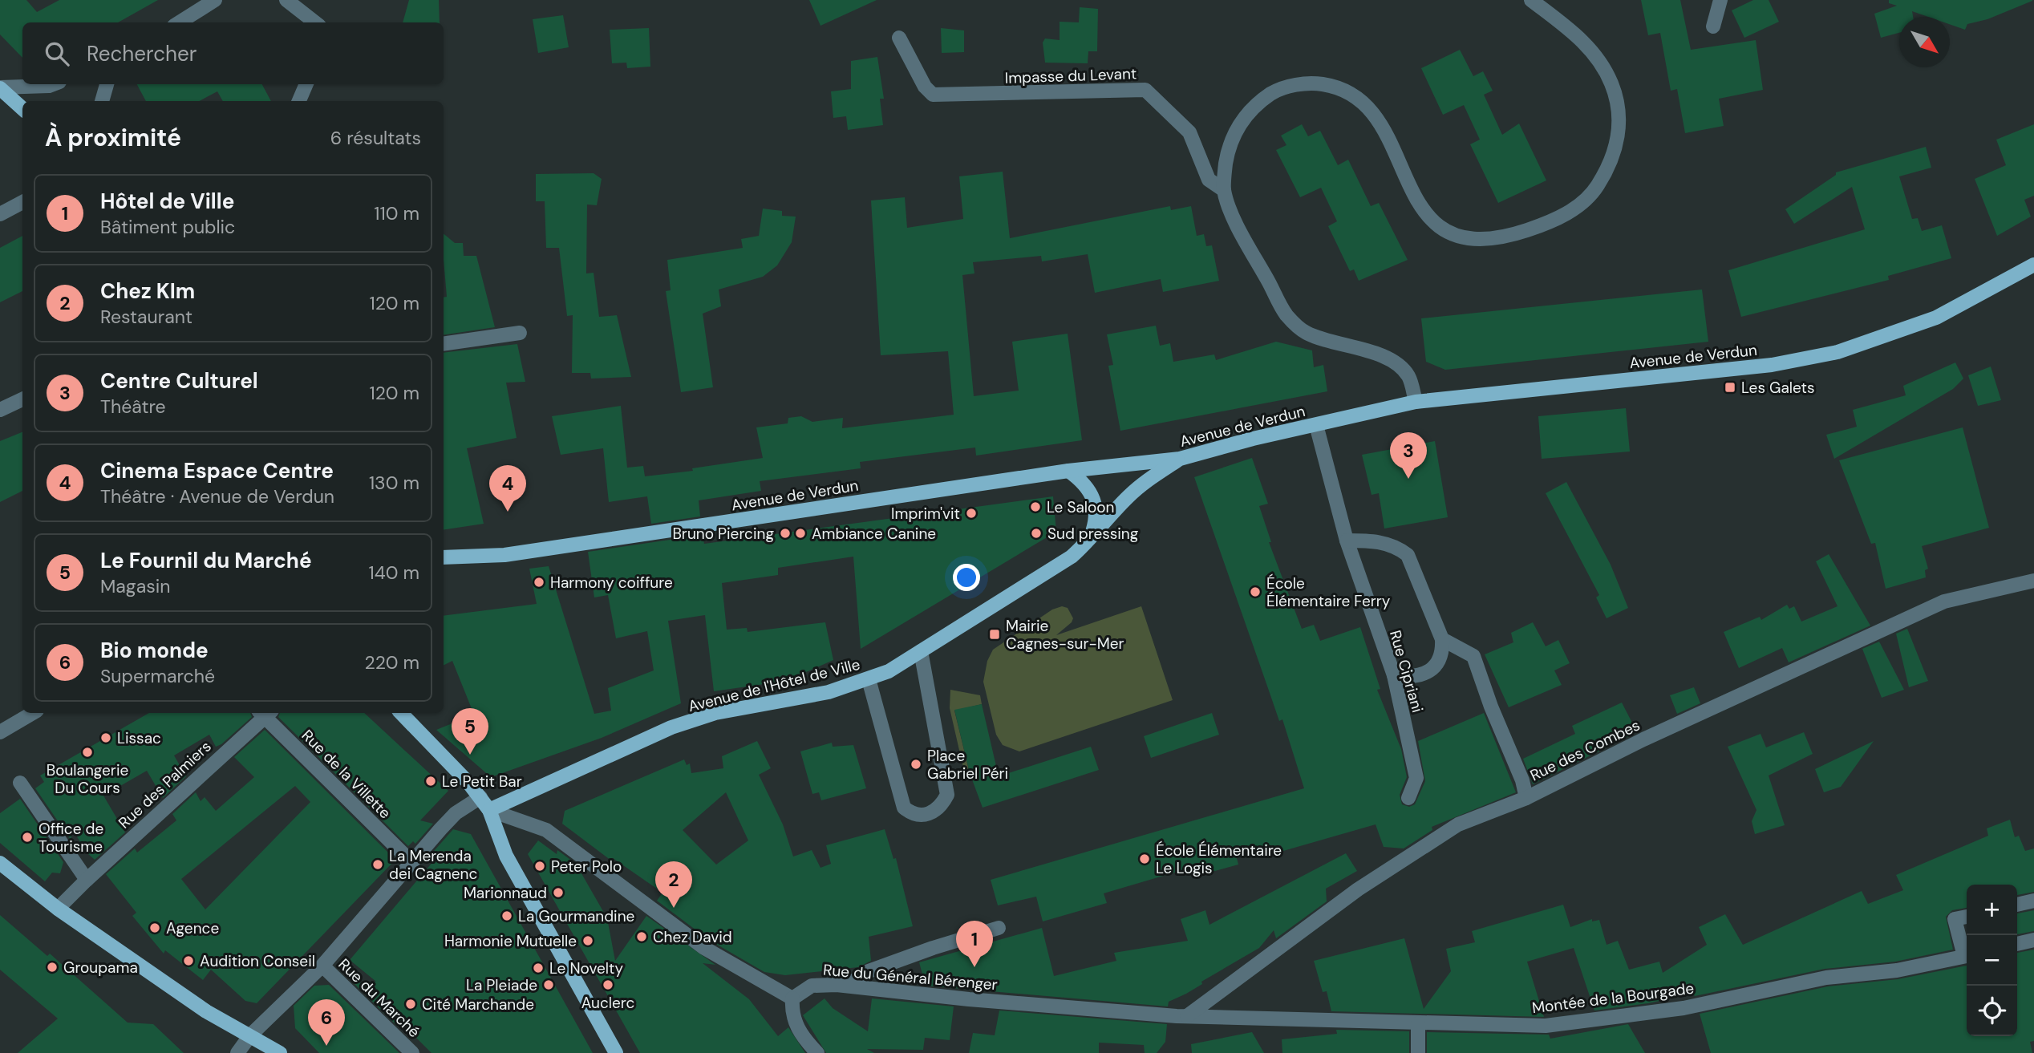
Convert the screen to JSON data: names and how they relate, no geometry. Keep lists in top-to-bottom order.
{
  "streets": {
    "main road": ["Avenue de Verdun", "Avenue de l'Hôtel de Ville"],
    "street": [
      "Impasse du Levant",
      "Rue Cipriani",
      "Rue des Combes",
      "Rue de la Villette",
      "Rue des Palmiers",
      "Rue du Général Bérenger",
      "Rue du Marché",
      "Montée de la Bourgade"
    ]
  },
  "crossings": [
    ["Avenue de Verdun", "Rue Cipriani"],
    ["Avenue de Verdun", "Avenue de l'Hôtel de Ville"],
    ["Rue des Combes", "Rue du Général Bérenger"],
    ["Rue des Combes", "Montée de la Bourgade"],
    ["Rue du Général Bérenger", "Montée de la Bourgade"]
  ],
  "places": {
    "transit": ["Les Galets", "Mairie Cagnes-sur-Mer"],
    "other": [
      "Le Saloon",
      "Imprim'vit",
      "Bruno Piercing",
      "Ambiance Canine",
      "Sud pressing",
      "Harmony coiffure",
      "École Élémentaire Ferry",
      "Lissac",
      "Boulangerie Du Cours",
      "Place Gabriel Péri",
      "Le Petit Bar",
      "Office de Tourisme",
      "École Élémentaire Le Logis",
      "La Merenda dei Cagnenc",
      "Peter Polo",
      "Marionnaud",
      "La Gourmandine",
      "Agence",
      "Chez David",
      "Harmonie Mutuelle",
      "Audition Conseil",
      "Groupama",
      "Le Novelty",
      "La Pleiade",
      "Auclerc",
      "Cité Marchande"
    ]
  },
  "north": "bottom right",
  "page": {
    "search": "Rechercher",
    "heading": ["À proximité", "6 résultats"],
    "list": [
      {
        "mark": "1",
        "name": "Hôtel de Ville",
        "note": "Bâtiment public",
        "value": "110 m"
      },
      {
        "mark": "2",
        "name": "Chez KIm",
        "note": "Restaurant",
        "value": "120 m"
      },
      {
        "mark": "3",
        "name": "Centre Culturel",
        "note": "Théâtre",
        "value": "120 m"
      },
      {
        "mark": "4",
        "name": "Cinema Espace Centre",
        "note": "Théâtre · Avenue de Verdun",
        "value": "130 m"
      },
      {
        "mark": "5",
        "name": "Le Fournil du Marché",
        "note": "Magasin",
        "value": "140 m"
      },
      {
        "mark": "6",
        "name": "Bio monde",
        "note": "Supermarché",
        "value": "220 m"
      }
    ],
    "pins": [
      "3",
      "4",
      "5",
      "2",
      "1",
      "6"
    ],
    "map_buttons": ["+", "−"]
  }
}
